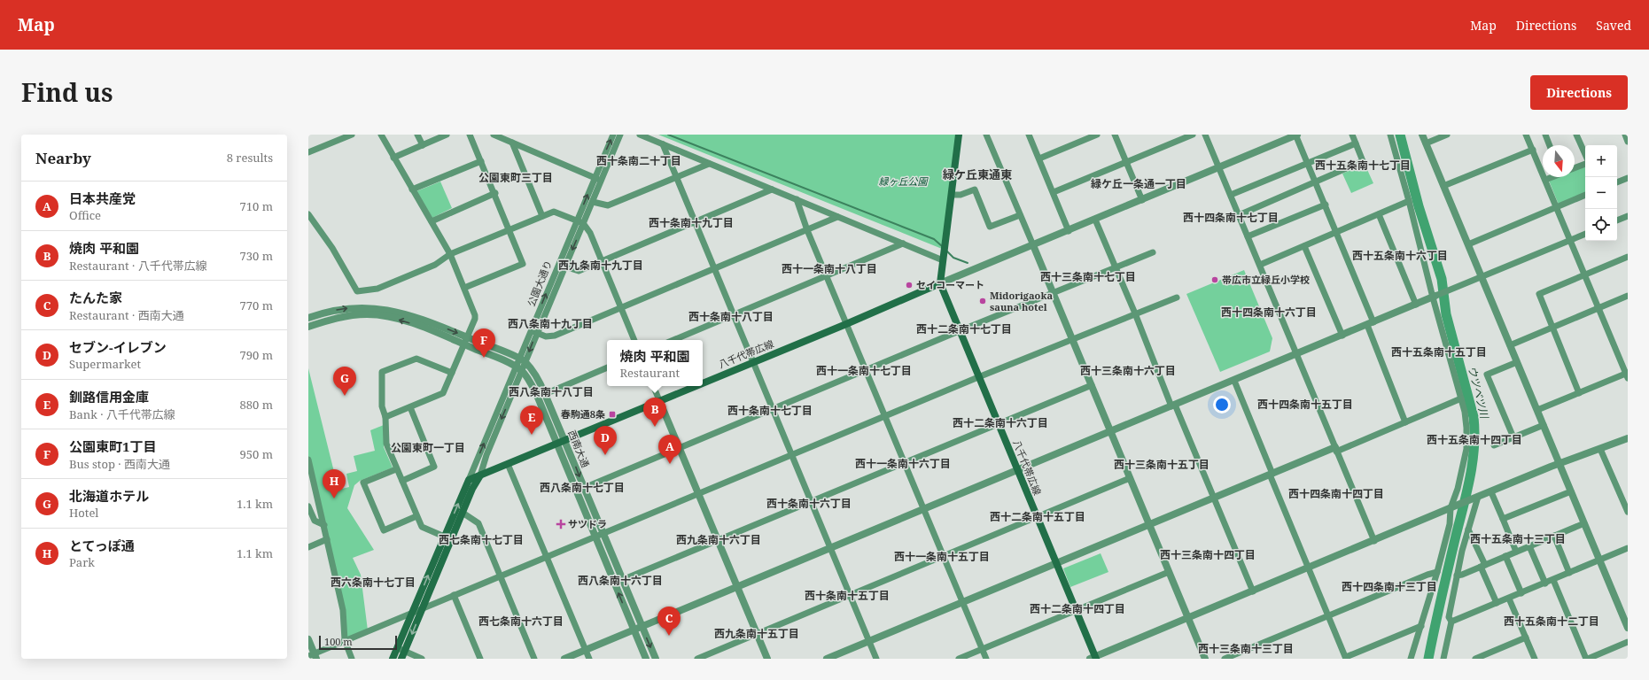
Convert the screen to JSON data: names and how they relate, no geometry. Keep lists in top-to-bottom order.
{
  "streets": {
    "main road": ["八千代帯広線"],
    "street": ["公園大通り", "西南大通"]
  },
  "crossings": [
    ["公園大通り", "八千代帯広線"],
    ["公園大通り", "西南大通"],
    ["八千代帯広線", "西南大通"]
  ],
  "districts": [
    "西十条南二十丁目",
    "西十五条南十七丁目",
    "緑ケ丘東通東",
    "公園東町三丁目",
    "緑ケ丘一条通一丁目",
    "西十四条南十七丁目",
    "西十条南十九丁目",
    "西十五条南十六丁目",
    "西九条南十九丁目",
    "西十一条南十八丁目",
    "西十三条南十七丁目",
    "西十四条南十六丁目",
    "西十条南十八丁目",
    "西八条南十九丁目",
    "西十二条南十七丁目",
    "西十五条南十五丁目",
    "西十一条南十七丁目",
    "西十三条南十六丁目",
    "西八条南十八丁目",
    "西十四条南十五丁目",
    "西十条南十七丁目",
    "西十二条南十六丁目",
    "西十五条南十四丁目",
    "公園東町一丁目",
    "西十一条南十六丁目",
    "西十三条南十五丁目",
    "西八条南十七丁目",
    "西十四条南十四丁目",
    "西十条南十六丁目",
    "西十二条南十五丁目",
    "西十五条南十三丁目",
    "西七条南十七丁目",
    "西九条南十六丁目",
    "西十三条南十四丁目",
    "西十一条南十五丁目",
    "西八条南十六丁目",
    "西六条南十七丁目",
    "西十四条南十三丁目",
    "西十条南十五丁目",
    "西十二条南十四丁目",
    "西七条南十六丁目",
    "西十五条南十二丁目",
    "西九条南十五丁目",
    "西十三条南十三丁目"
  ],
  "water": ["ウツベツ川"],
  "parks": ["緑ヶ丘公園"],
  "places": {
    "other": ["帯広市立緑丘小学校", "セイコーマート", "Midorigaoka sauna hotel"],
    "transit": ["春駒通8条"],
    "health": ["サツドラ"]
  },
  "scale_bar": "100 m",
  "north": "bottom",
  "page": {
    "header": "Map",
    "nav": ["Map", "Directions", "Saved"],
    "title": "Find us",
    "buttons": "Directions",
    "heading": ["Nearby", "8 results"],
    "map_buttons": ["+", "−"],
    "list": [
      {
        "mark": "A",
        "name": "日本共産党",
        "note": "Office",
        "value": "710 m"
      },
      {
        "mark": "B",
        "name": "焼肉 平和園",
        "note": "Restaurant · 八千代帯広線",
        "value": "730 m"
      },
      {
        "mark": "C",
        "name": "たんた家",
        "note": "Restaurant · 西南大通",
        "value": "770 m"
      },
      {
        "mark": "D",
        "name": "セブン-イレブン",
        "note": "Supermarket",
        "value": "790 m"
      },
      {
        "mark": "E",
        "name": "釧路信用金庫",
        "note": "Bank · 八千代帯広線",
        "value": "880 m"
      },
      {
        "mark": "F",
        "name": "公園東町1丁目",
        "note": "Bus stop · 西南大通",
        "value": "950 m"
      },
      {
        "mark": "G",
        "name": "北海道ホテル",
        "note": "Hotel",
        "value": "1.1 km"
      },
      {
        "mark": "H",
        "name": "とてっぽ通",
        "note": "Park",
        "value": "1.1 km"
      }
    ],
    "pins": [
      "F",
      "G",
      "B",
      "E",
      "D",
      "A",
      "H",
      "C"
    ],
    "popup": ["焼肉 平和園", "Restaurant"],
    "scale": "100 m"
  }
}
